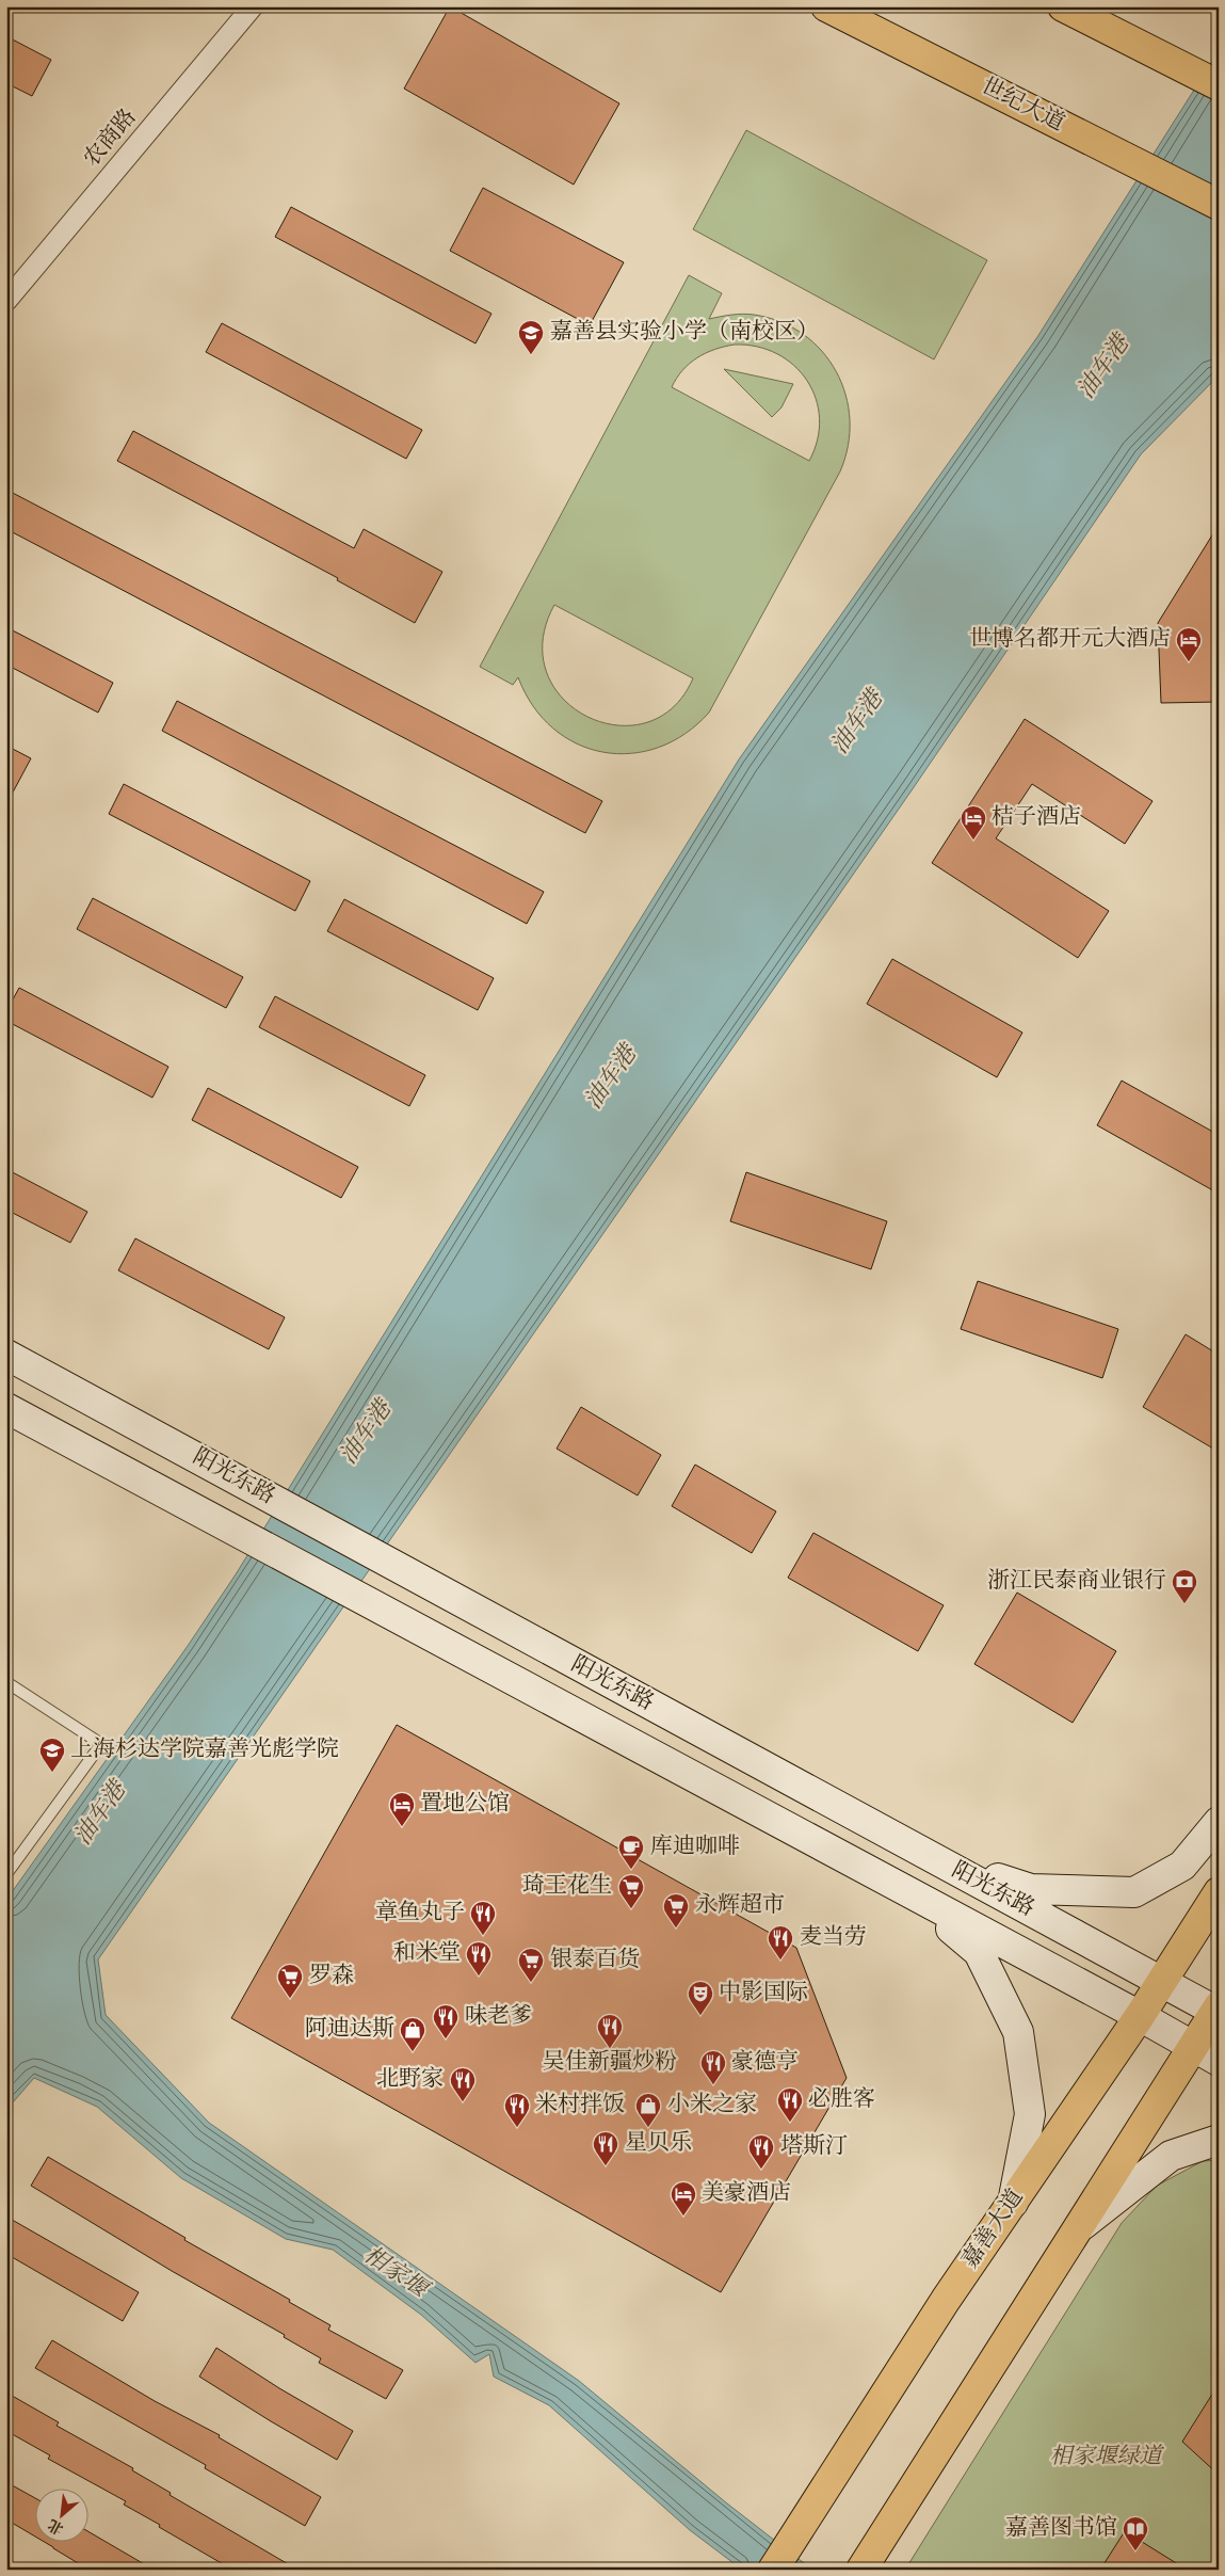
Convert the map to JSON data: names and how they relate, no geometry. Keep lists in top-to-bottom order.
{
  "streets": {
    "main road": ["世纪大道", "阳光东路", "嘉善大道"],
    "street": ["农商路"]
  },
  "crossings": [
    ["阳光东路", "嘉善大道"]
  ],
  "water": ["油车港", "相家堰"],
  "parks": ["相家堰绿道"],
  "places": {
    "school or university": ["嘉善县实验小学（南校区）", "上海杉达学院嘉善光彪学院"],
    "hotel": [
      "世博名都开元大酒店",
      "桔子酒店",
      "置地公馆",
      "美豪酒店"
    ],
    "bank": ["浙江民泰商业银行"],
    "cafe": ["库迪咖啡"],
    "supermarket": [
      "琦王花生",
      "永辉超市",
      "银泰百货",
      "罗森"
    ],
    "restaurant": [
      "章鱼丸子",
      "麦当劳",
      "和米堂",
      "味老爹",
      "吴佳新疆炒粉",
      "豪德亨",
      "北野家",
      "必胜客",
      "米村拌饭",
      "星贝乐",
      "塔斯汀"
    ],
    "theatre": ["中影国际"],
    "shop": ["阿迪达斯", "小米之家"],
    "library": ["嘉善图书馆"]
  },
  "north": "bottom left"
}
